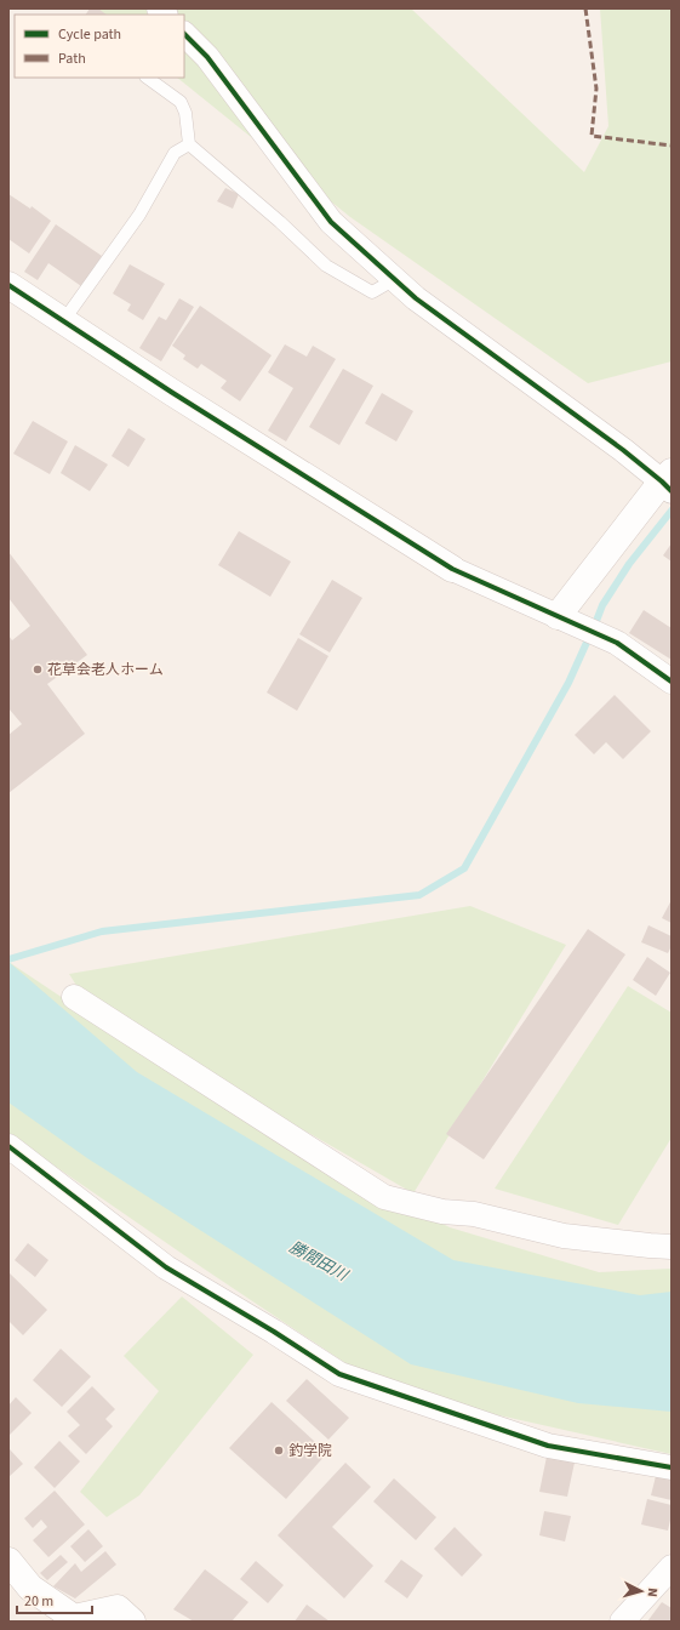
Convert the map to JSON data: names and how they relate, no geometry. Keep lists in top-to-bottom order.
{
  "water": ["勝間田川"],
  "places": ["花草会老人ホーム", "釣学院"],
  "legend": ["Cycle path", "Path"],
  "scale_bar": "20 m",
  "north": "right"
}
